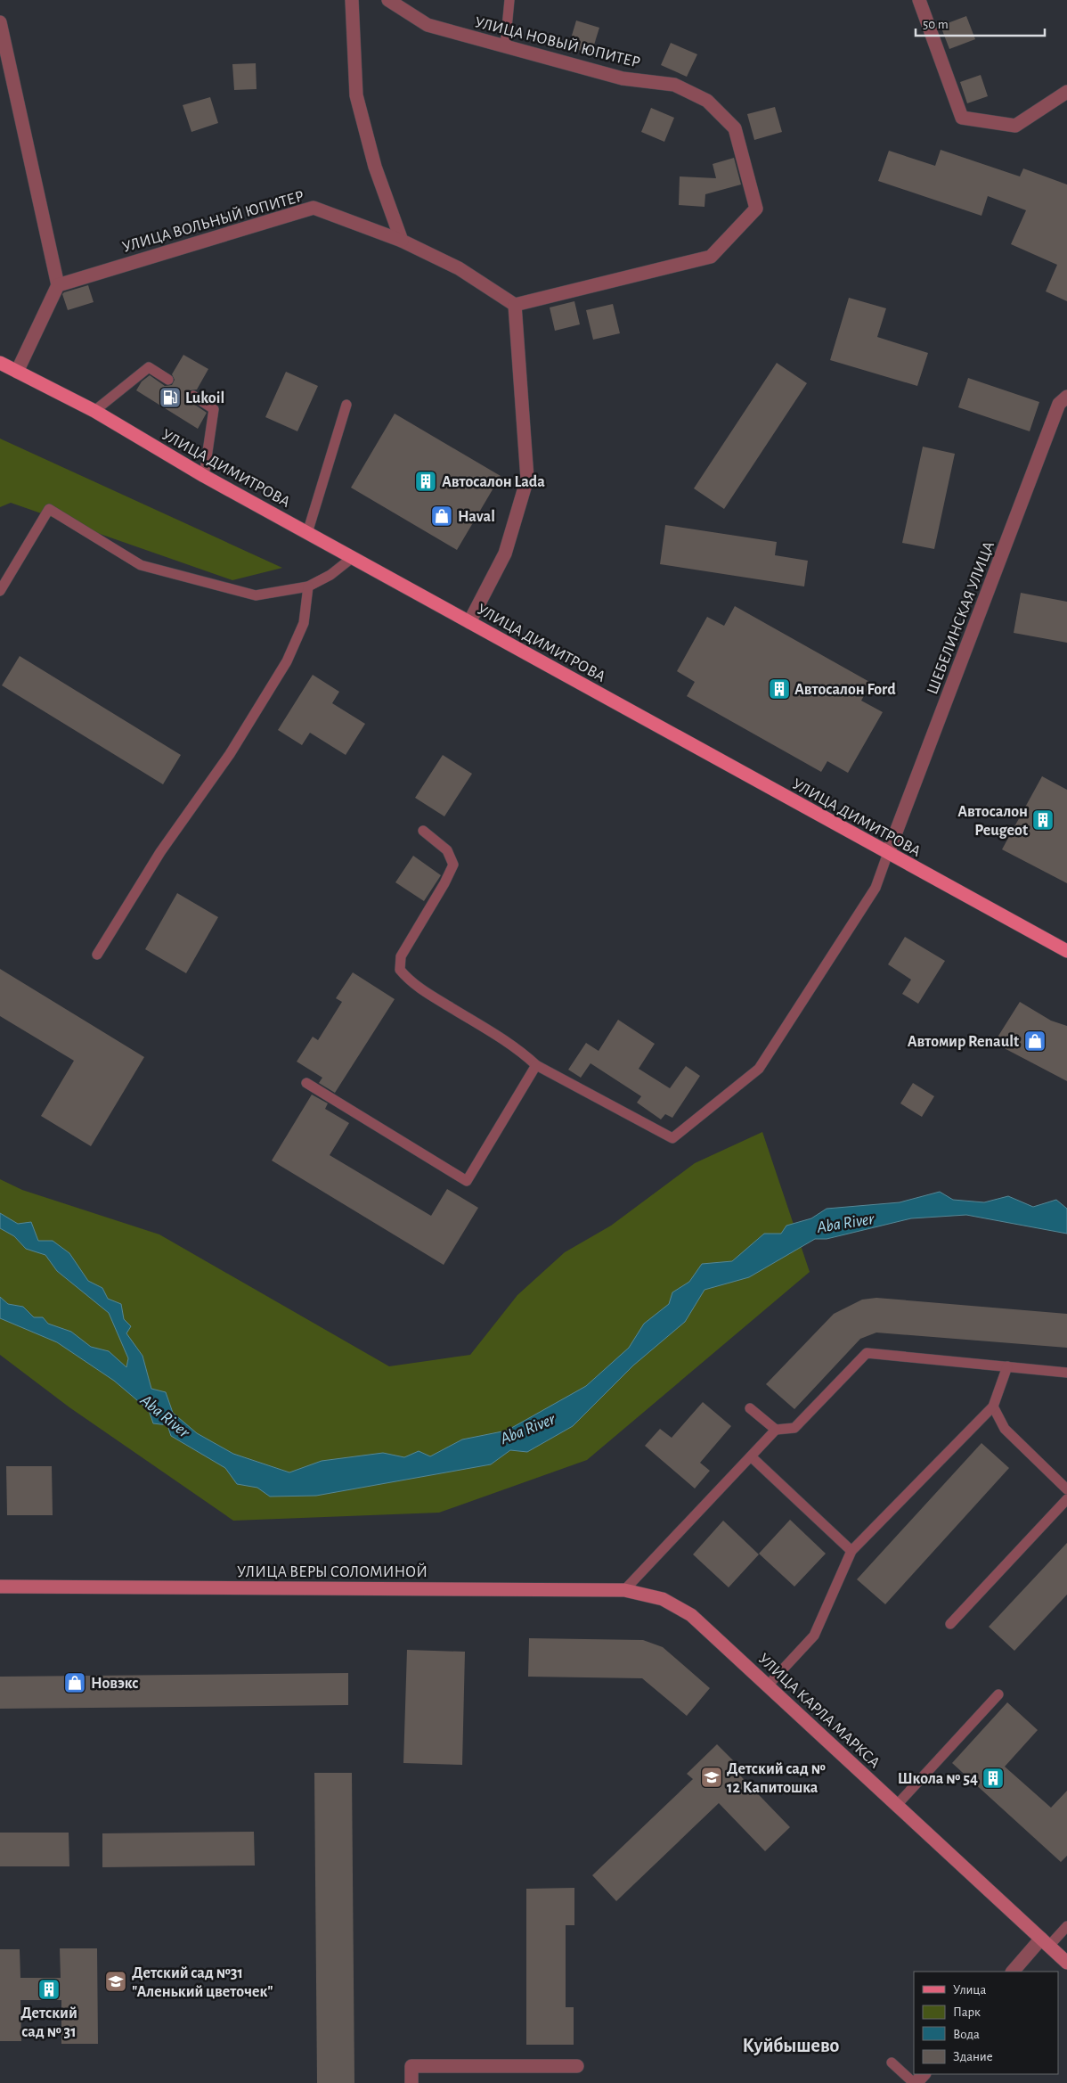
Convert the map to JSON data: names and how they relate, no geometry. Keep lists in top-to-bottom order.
{
  "streets": {
    "main road": ["УЛИЦА ДИМИТРОВА"],
    "street": [
      "УЛИЦА НОВЫЙ ЮПИТЕР",
      "УЛИЦА ВОЛЬНЫЙ ЮПИТЕР",
      "ШЕБЕЛИНСКАЯ УЛИЦА",
      "УЛИЦА ВЕРЫ СОЛОМИНОЙ",
      "УЛИЦА КАРЛА МАРКСА"
    ]
  },
  "crossings": [
    ["УЛИЦА ДИМИТРОВА", "ШЕБЕЛИНСКАЯ УЛИЦА"],
    ["УЛИЦА ВЕРЫ СОЛОМИНОЙ", "УЛИЦА КАРЛА МАРКСА"]
  ],
  "districts": ["Куйбышево"],
  "water": ["Aba River"],
  "places": {
    "fuel station": ["Lukoil"],
    "building": [
      "Автосалон Lada",
      "Автосалон Ford",
      "Автосалон Peugeot",
      "Школа № 54",
      "Детский сад № 31"
    ],
    "shop": ["Haval", "Автомир Renault", "Новэкс"],
    "school or university": ["Детский сад № 12 Капитошка", "Детский сад №31 \"Аленький цветочек\""]
  },
  "legend": [
    "Улица",
    "Парк",
    "Вода",
    "Здание"
  ],
  "scale_bar": "50 m"
}
